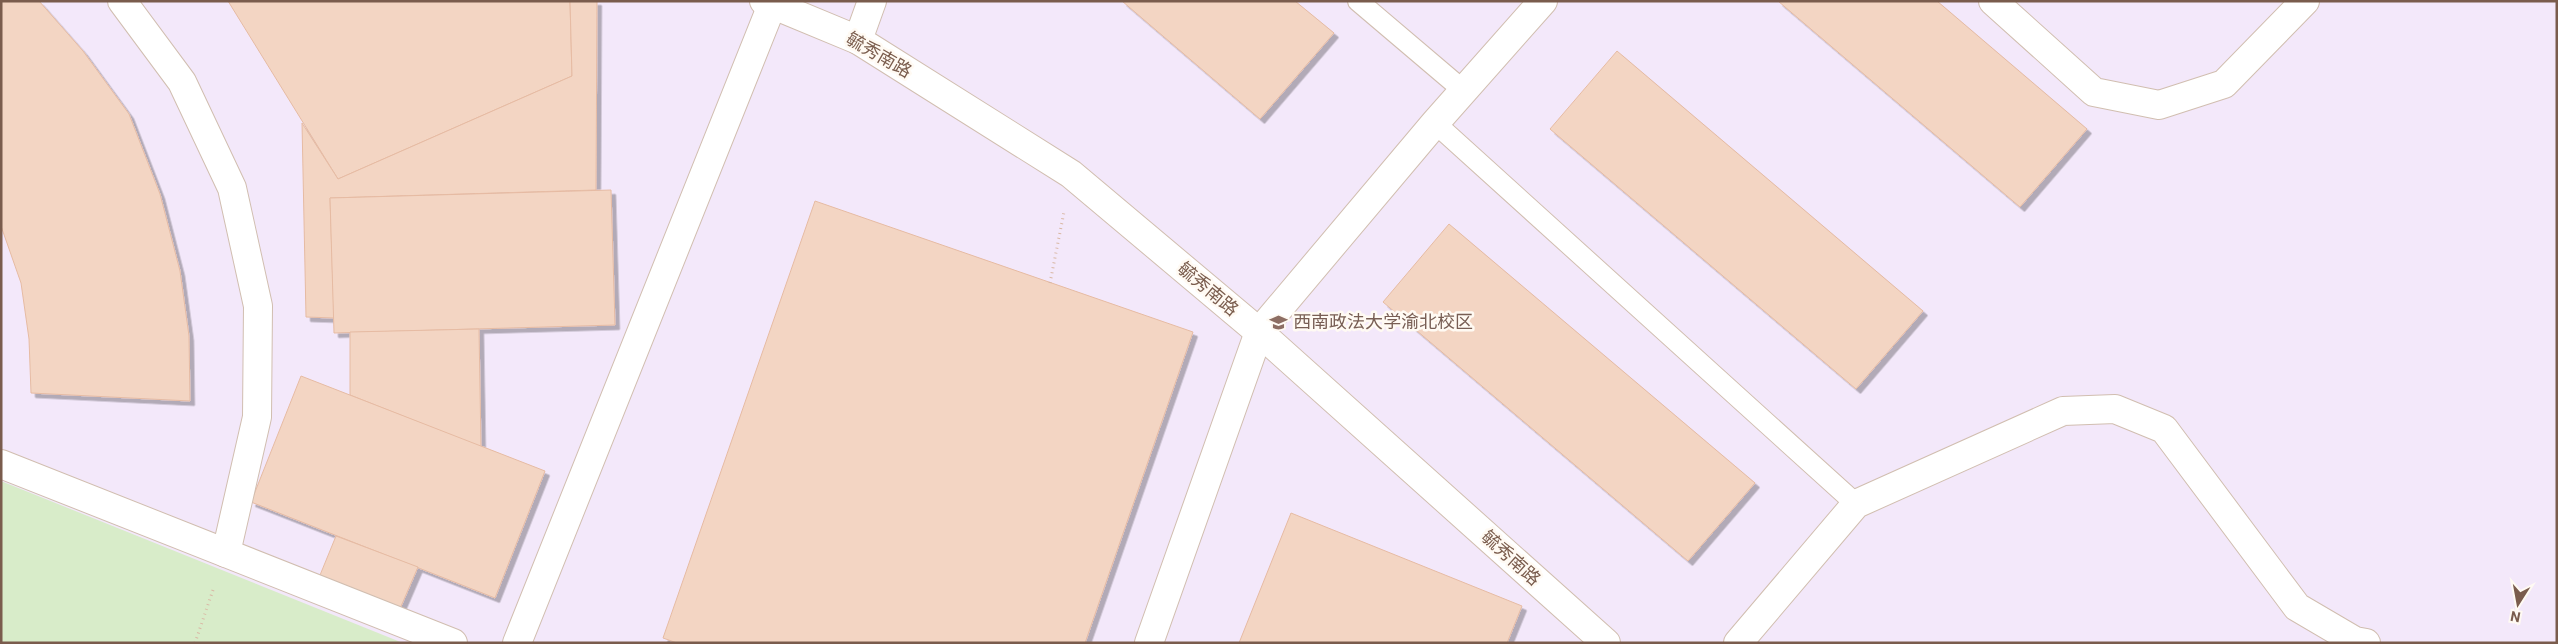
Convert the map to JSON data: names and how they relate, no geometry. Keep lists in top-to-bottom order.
{
  "streets": {
    "street": ["毓秀南路"]
  },
  "places": {
    "school or university": ["西南政法大学渝北校区"]
  },
  "north": "bottom"
}
